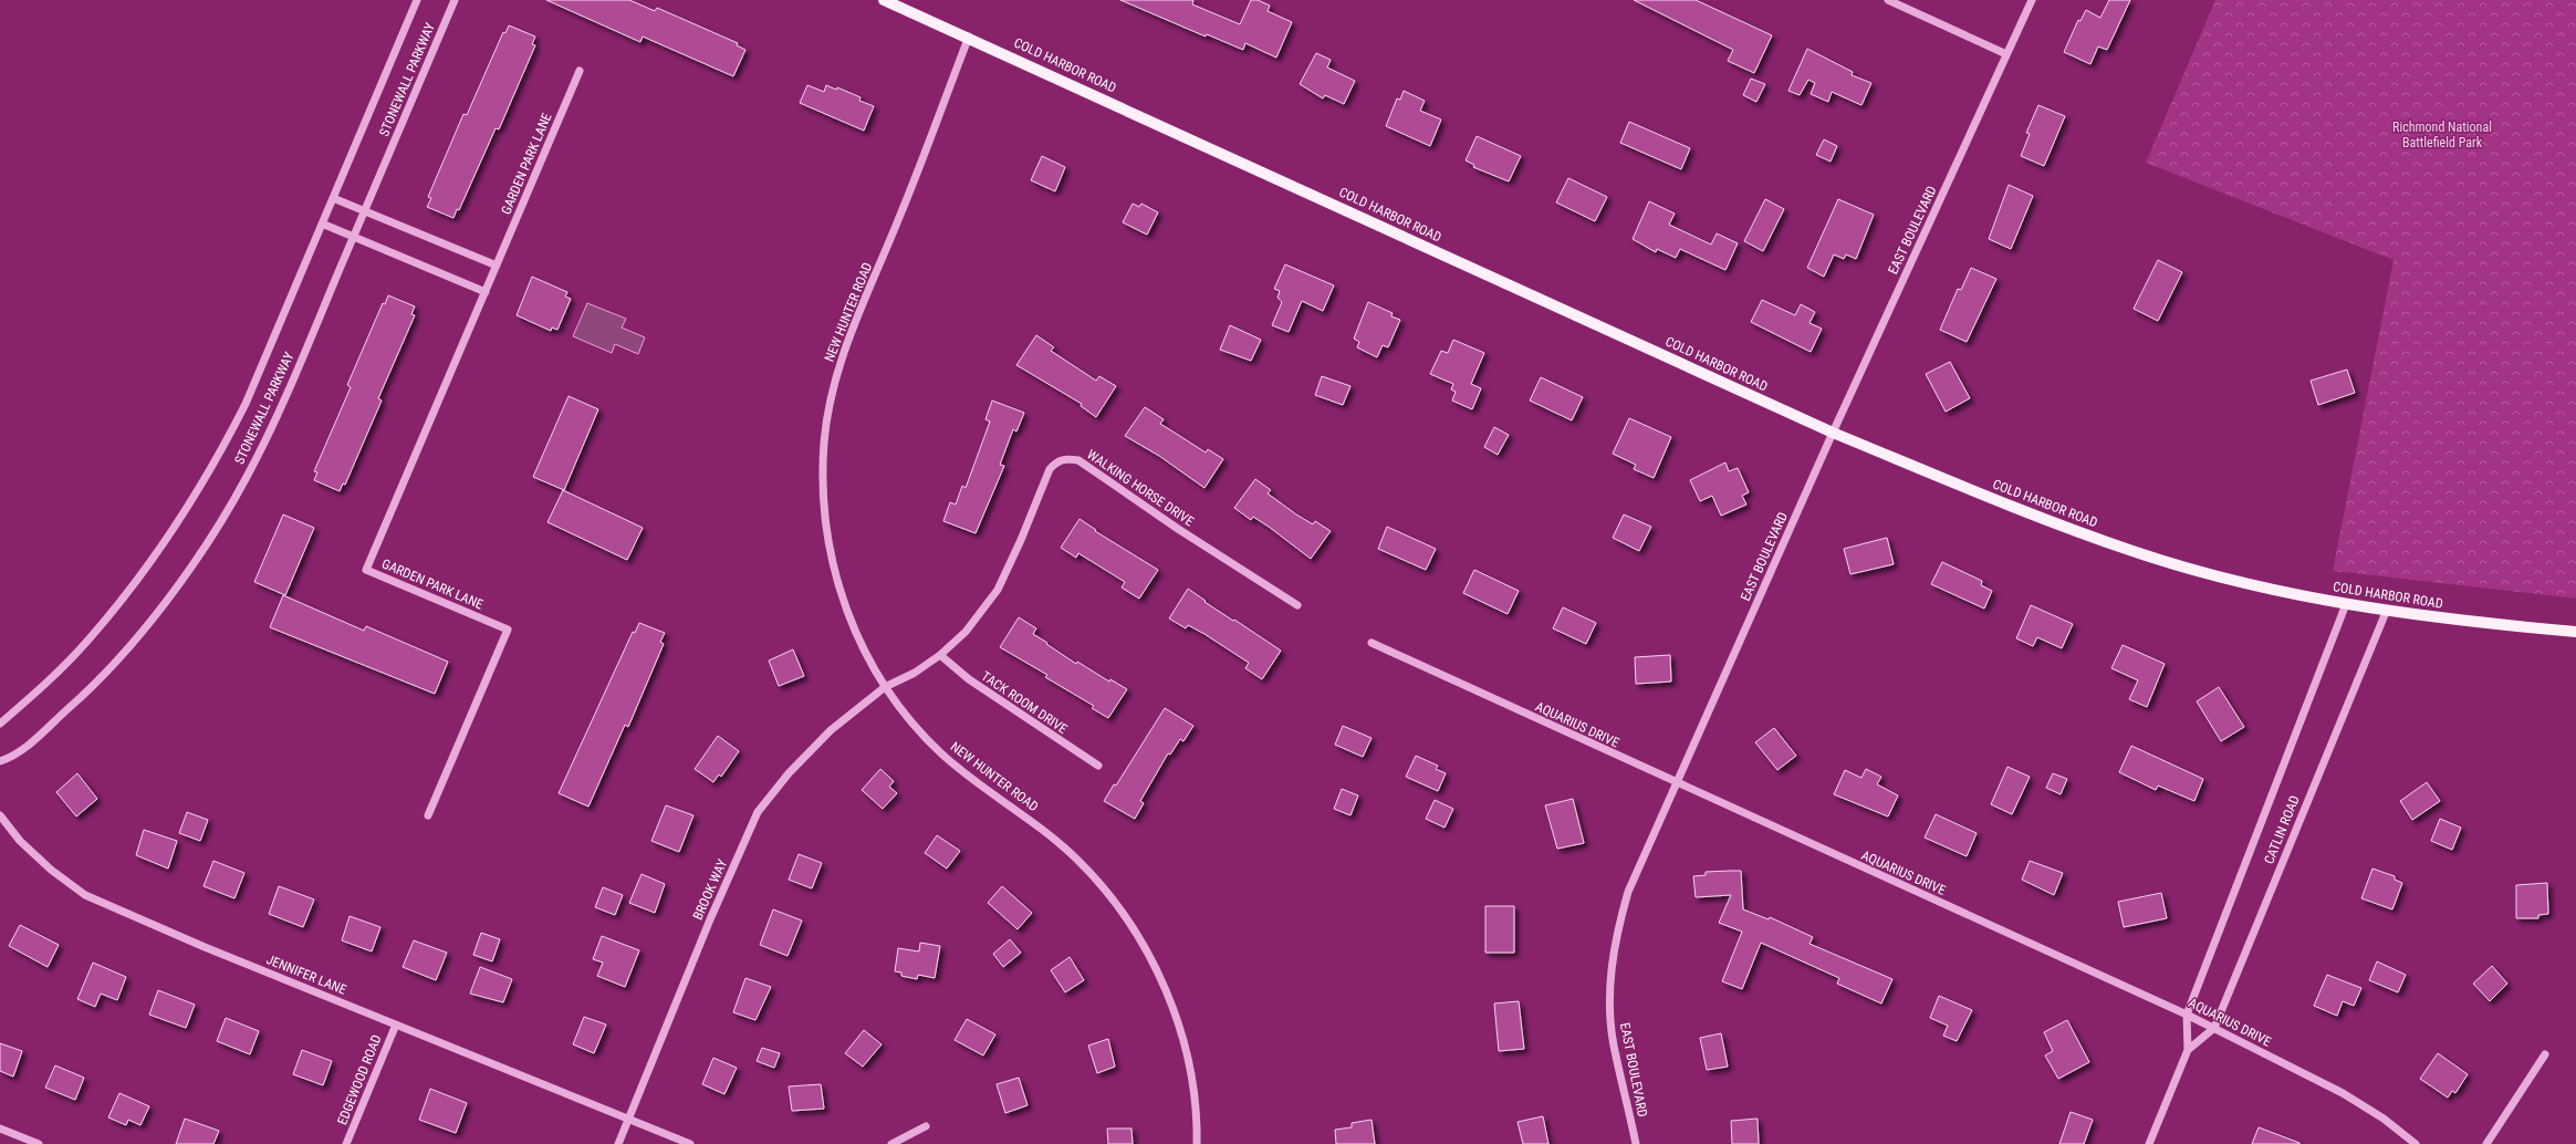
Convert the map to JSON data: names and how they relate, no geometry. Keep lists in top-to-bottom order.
{
  "streets": {
    "main road": ["COLD HARBOR ROAD"],
    "street": [
      "STONEWALL PARKWAY",
      "GARDEN PARK LANE",
      "EAST BOULEVARD",
      "NEW HUNTER ROAD",
      "WALKING HORSE DRIVE",
      "TACK ROOM DRIVE",
      "AQUARIUS DRIVE",
      "CATLIN ROAD",
      "BROOK WAY",
      "JENNIFER LANE",
      "EDGEWOOD ROAD"
    ]
  },
  "crossings": [
    ["COLD HARBOR ROAD", "EAST BOULEVARD"],
    ["COLD HARBOR ROAD", "NEW HUNTER ROAD"],
    ["COLD HARBOR ROAD", "CATLIN ROAD"],
    ["EAST BOULEVARD", "AQUARIUS DRIVE"],
    ["NEW HUNTER ROAD", "WALKING HORSE DRIVE"],
    ["NEW HUNTER ROAD", "BROOK WAY"],
    ["WALKING HORSE DRIVE", "TACK ROOM DRIVE"],
    ["WALKING HORSE DRIVE", "BROOK WAY"],
    ["AQUARIUS DRIVE", "CATLIN ROAD"],
    ["BROOK WAY", "JENNIFER LANE"],
    ["JENNIFER LANE", "EDGEWOOD ROAD"]
  ],
  "parks": ["Richmond National Battlefield Park"]
}
